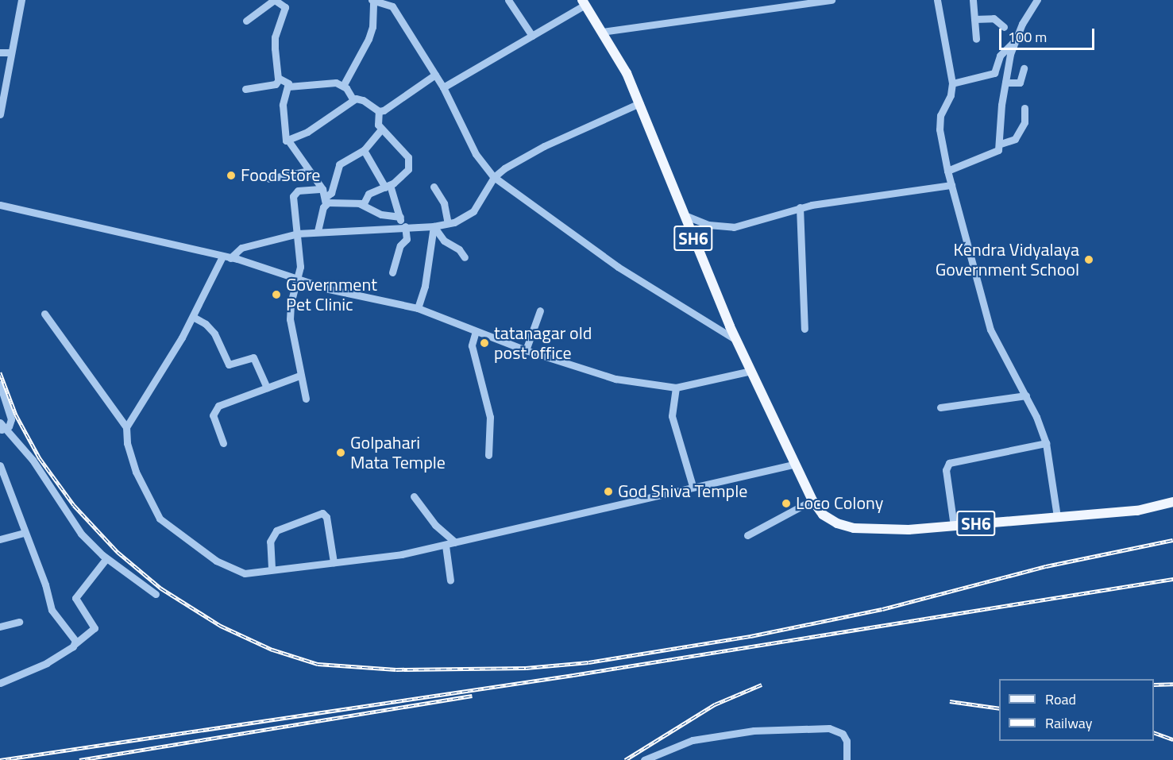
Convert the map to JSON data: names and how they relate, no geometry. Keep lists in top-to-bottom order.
{
  "streets": {
    "main road": ["SH6"]
  },
  "places": [
    "Food Store",
    "Kendra Vidyalaya Government School",
    "Government Pet Clinic",
    "tatanagar old post office",
    "Golpahari Mata Temple",
    "God Shiva Temple",
    "Loco Colony"
  ],
  "legend": ["Road", "Railway"],
  "scale_bar": "100 m"
}
